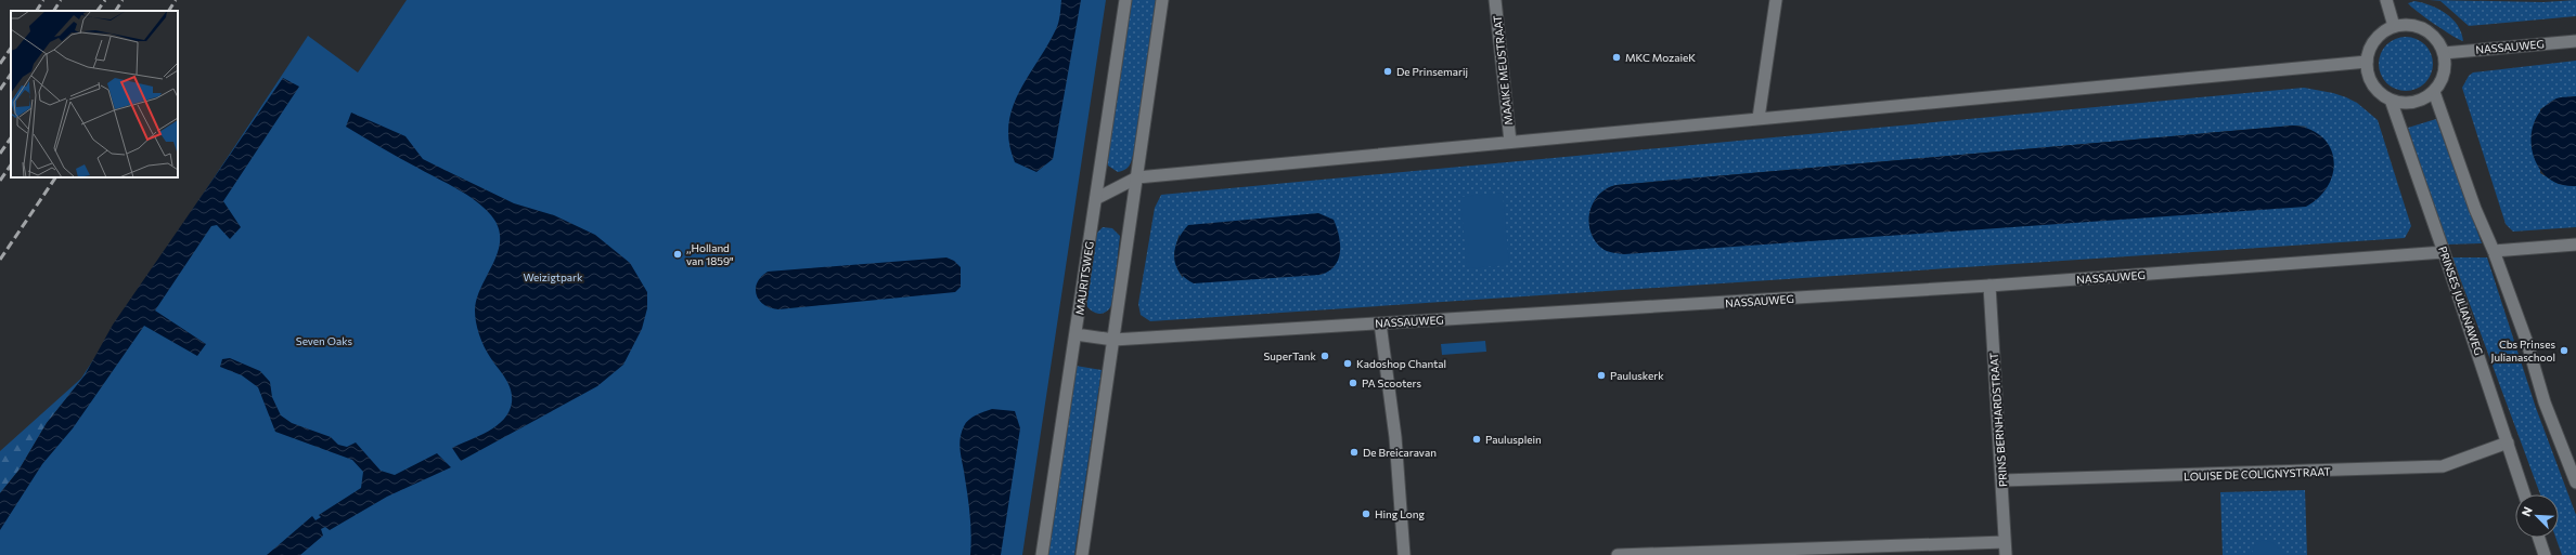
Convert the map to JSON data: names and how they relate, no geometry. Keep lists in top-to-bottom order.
{
  "streets": {
    "street": [
      "NASSAUWEG",
      "MAAIKE MEUSTRAAT",
      "MAURITSWEG",
      "PRINSES JULIANAWEG",
      "PRINS BERNHARDSTRAAT",
      "LOUISE DE COLIGNYSTRAAT"
    ]
  },
  "crossings": [
    ["NASSAUWEG", "MAURITSWEG"],
    ["NASSAUWEG", "PRINSES JULIANAWEG"],
    ["NASSAUWEG", "PRINS BERNHARDSTRAAT"],
    ["PRINSES JULIANAWEG", "LOUISE DE COLIGNYSTRAAT"],
    ["PRINS BERNHARDSTRAAT", "LOUISE DE COLIGNYSTRAAT"]
  ],
  "parks": ["Weizigtpark", "Seven Oaks"],
  "places": [
    "MKC MozaieK",
    "De Prinsemarij",
    ",,Holland van 1859\"",
    "Cbs Prinses Julianaschool",
    "SuperTank",
    "Kadoshop Chantal",
    "Pauluskerk",
    "PA Scooters",
    "Paulusplein",
    "De Breicaravan",
    "Hing Long"
  ],
  "north": "top left"
}
